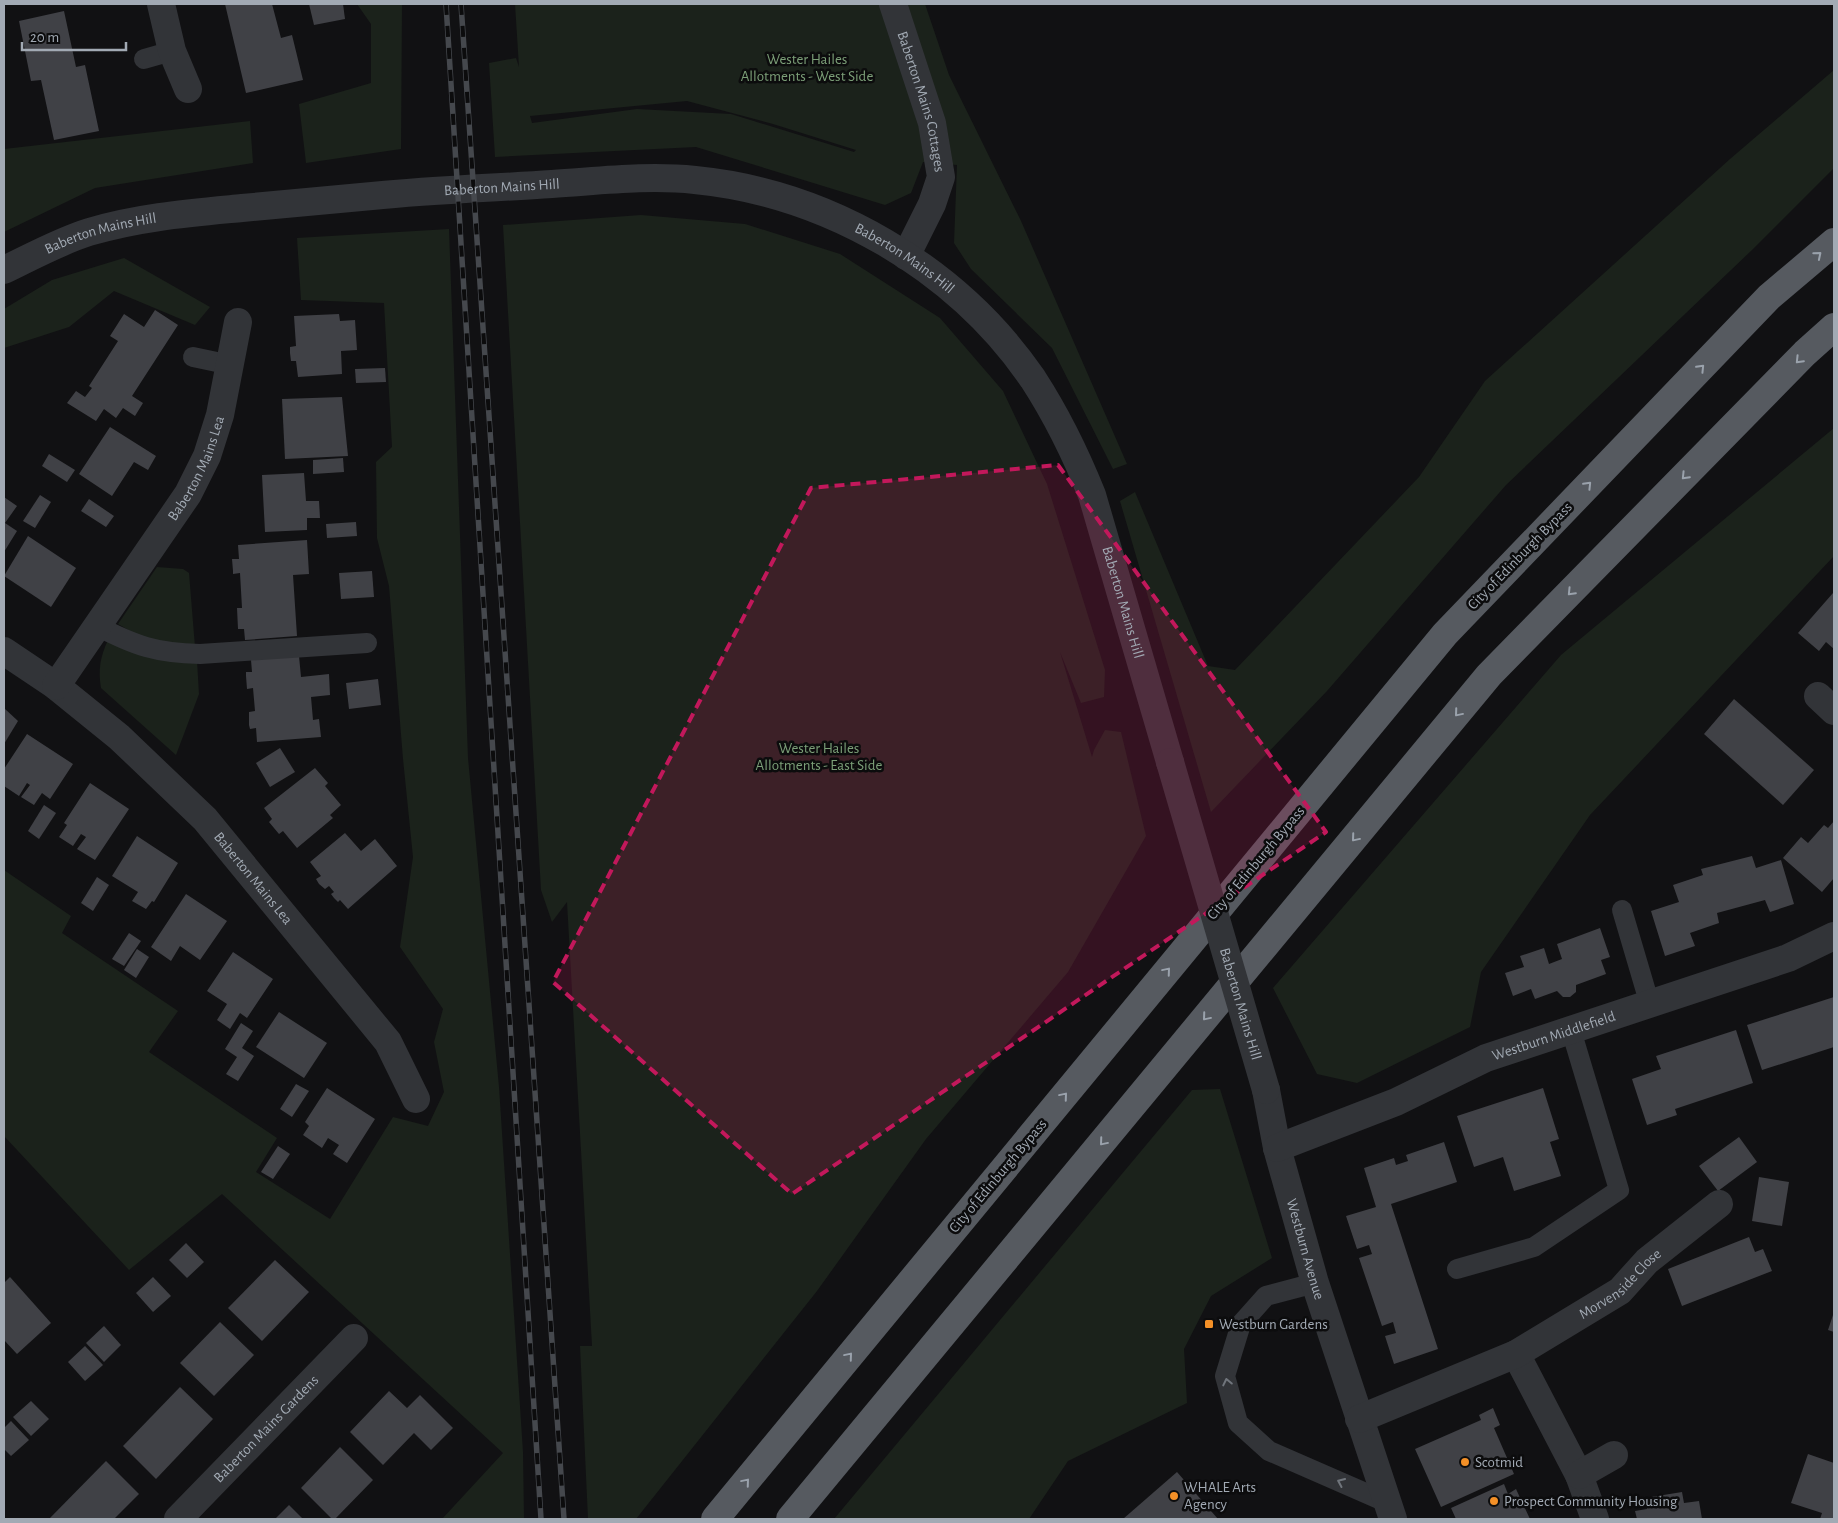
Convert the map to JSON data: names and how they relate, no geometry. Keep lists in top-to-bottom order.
{
  "streets": {
    "highway": ["City of Edinburgh Bypass"],
    "street": [
      "Baberton Mains Cottages",
      "Baberton Mains Hill",
      "Baberton Mains Lea",
      "Westburn Middlefield",
      "Westburn Avenue",
      "Morvenside Close",
      "Baberton Mains Gardens"
    ]
  },
  "crossings": [
    ["Baberton Mains Cottages", "Baberton Mains Hill"],
    ["Baberton Mains Hill", "Westburn Avenue"],
    ["Westburn Middlefield", "Westburn Avenue"],
    ["Westburn Avenue", "Morvenside Close"]
  ],
  "parks": ["Wester Hailes Allotments - West Side", "Wester Hailes Allotments - East Side"],
  "places": {
    "transit": ["Westburn Gardens"],
    "other": ["Scotmid", "WHALE Arts Agency", "Prospect Community Housing"]
  },
  "scale_bar": "20 m"
}
